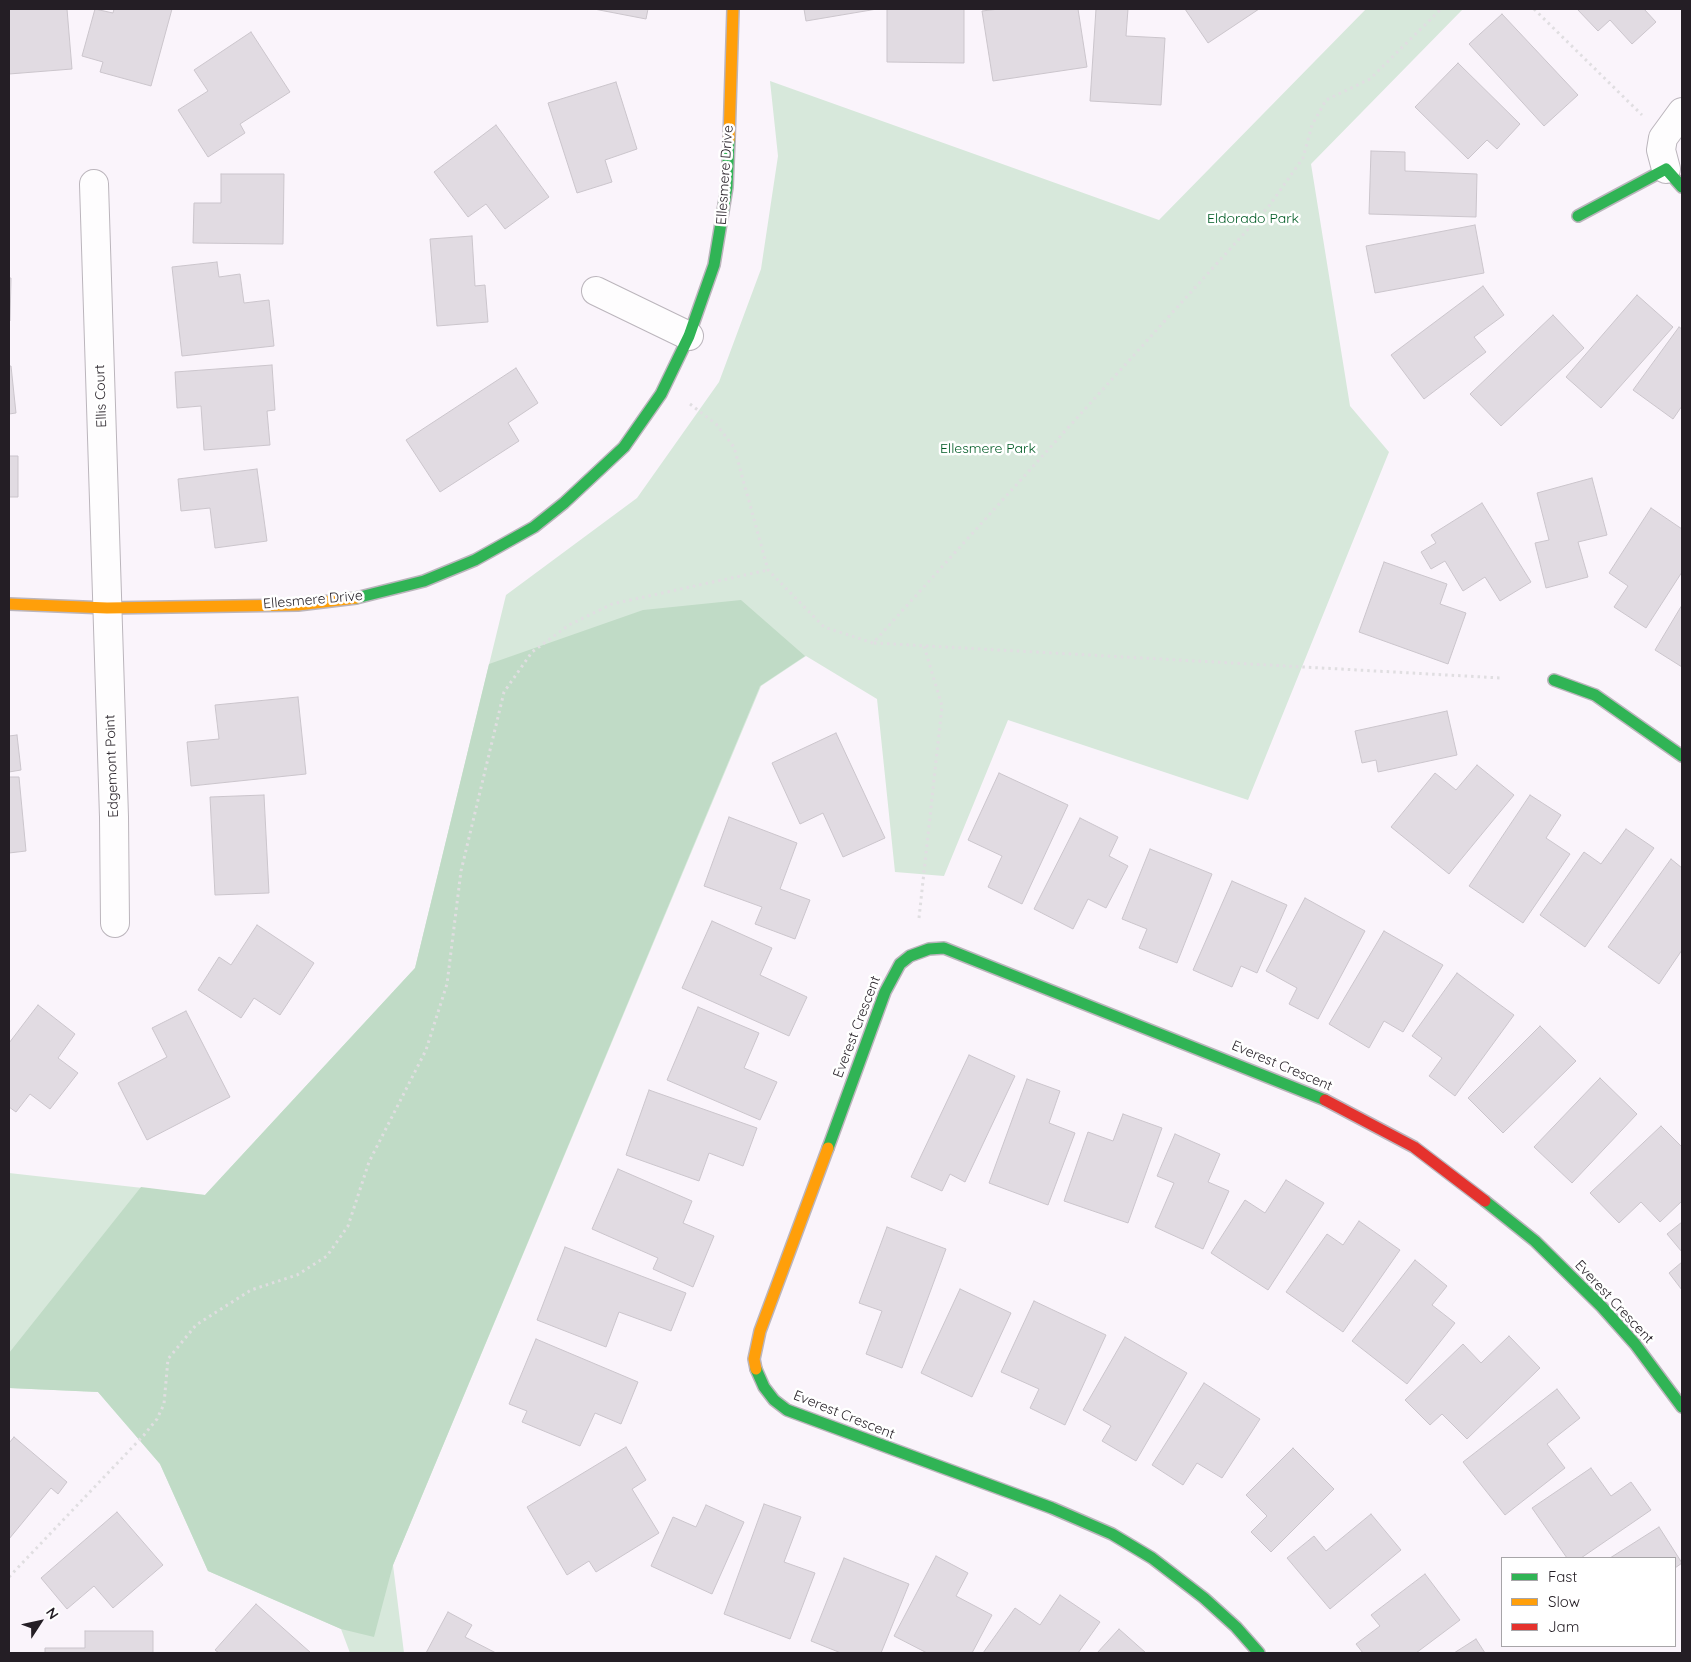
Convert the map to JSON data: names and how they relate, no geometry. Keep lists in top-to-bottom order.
{
  "streets": {
    "street": [
      "Ellesmere Drive",
      "Ellis Court",
      "Edgemont Point",
      "Everest Crescent"
    ]
  },
  "crossings": [
    ["Ellesmere Drive", "Ellis Court"],
    ["Ellesmere Drive", "Edgemont Point"],
    ["Ellis Court", "Edgemont Point"]
  ],
  "parks": ["Eldorado Park", "Ellesmere Park"],
  "legend": ["Fast", "Slow", "Jam"],
  "north": "top right"
}
